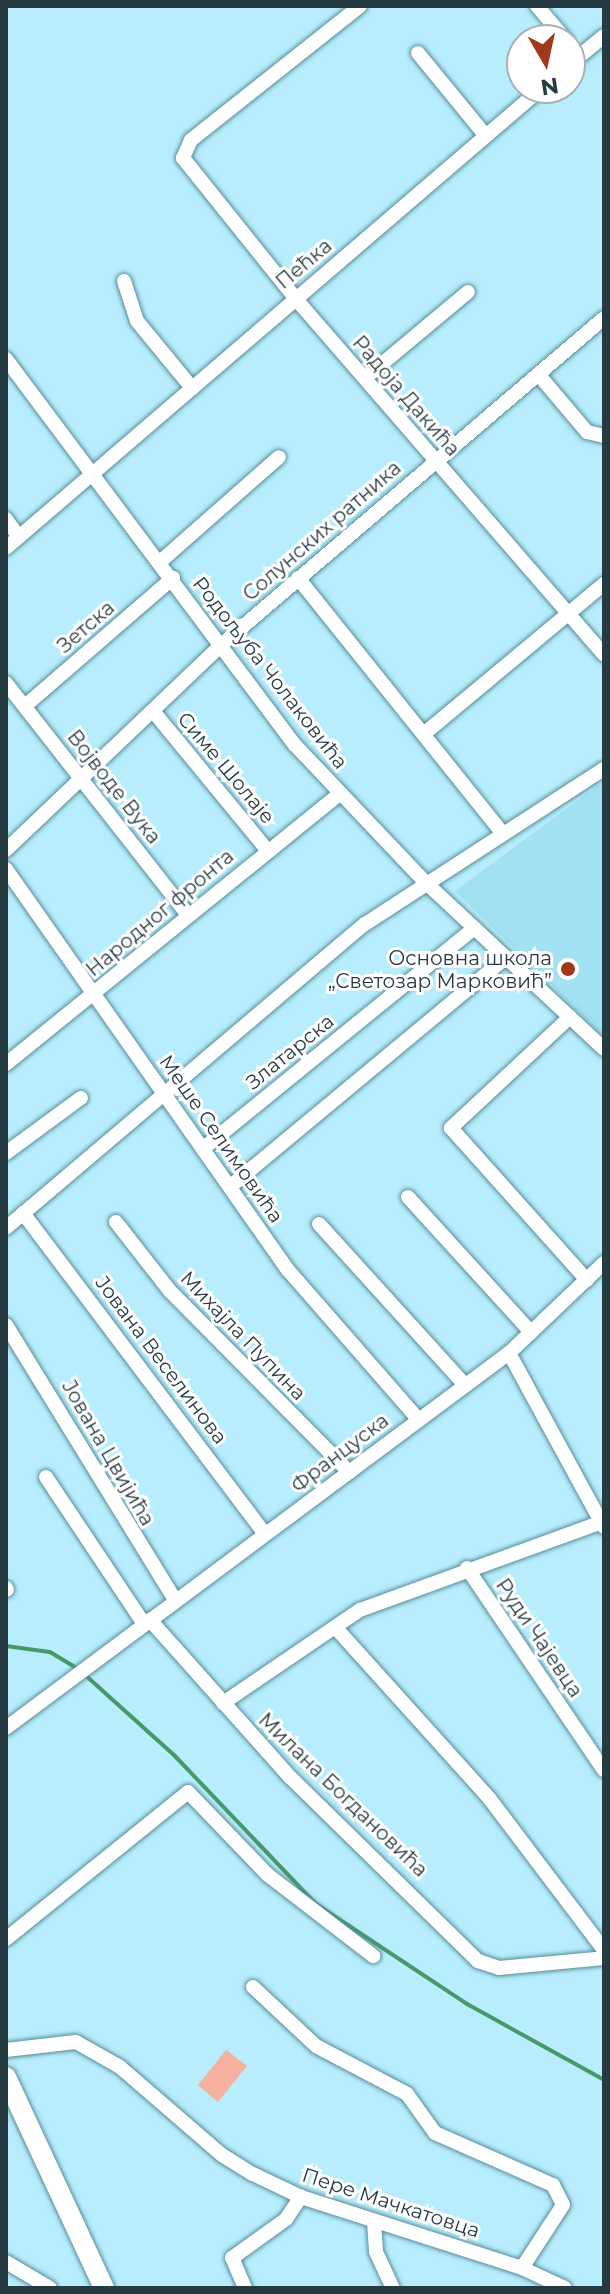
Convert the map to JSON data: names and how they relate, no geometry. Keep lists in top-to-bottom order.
{
  "streets": {
    "street": [
      "Пећка",
      "Радоја Дакића",
      "Солунских ратника",
      "Зетска",
      "Родољуба Чолаковића",
      "Симе Шолаје",
      "Војводе Вука",
      "Народног фронта",
      "Златарска",
      "Меше Селимовића",
      "Михајла Пупина",
      "Јована Веселинова",
      "Јована Цвијића",
      "Француска",
      "Руди Чајевца",
      "Милана Богдановића",
      "Пере Мачкатовца"
    ]
  },
  "crossings": [
    ["Пећка", "Радоја Дакића"],
    ["Пећка", "Родољуба Чолаковића"],
    ["Радоја Дакића", "Солунских ратника"],
    ["Солунских ратника", "Родољуба Чолаковића"],
    ["Солунских ратника", "Симе Шолаје"],
    ["Солунских ратника", "Војводе Вука"],
    ["Зетска", "Родољуба Чолаковића"],
    ["Зетска", "Војводе Вука"],
    ["Родољуба Чолаковића", "Народног фронта"],
    ["Родољуба Чолаковића", "Златарска"],
    ["Симе Шолаје", "Народног фронта"],
    ["Војводе Вука", "Народног фронта"],
    ["Народног фронта", "Меше Селимовића"],
    ["Златарска", "Меше Селимовића"],
    ["Меше Селимовића", "Француска"],
    ["Михајла Пупина", "Француска"],
    ["Јована Веселинова", "Француска"],
    ["Јована Цвијића", "Француска"],
    ["Француска", "Милана Богдановића"]
  ],
  "places": ["Основна школа „Светозар Марковић”"],
  "north": "bottom"
}
